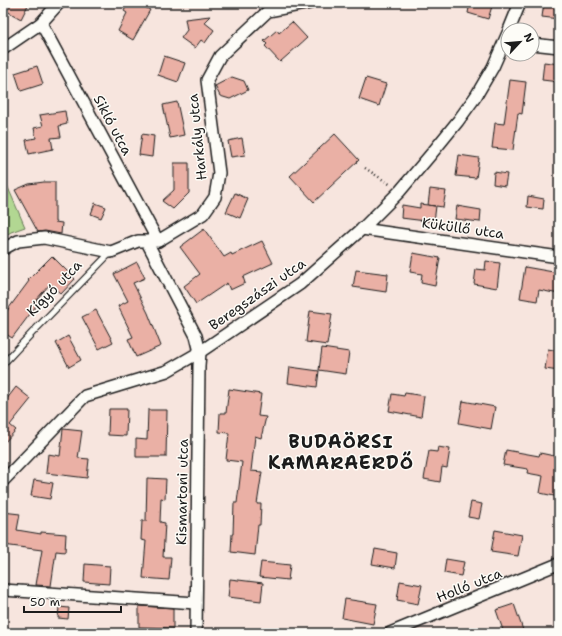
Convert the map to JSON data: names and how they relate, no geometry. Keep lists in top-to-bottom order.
{
  "streets": {
    "street": [
      "Sikló utca",
      "Harkály utca",
      "Küküllő utca",
      "Kígyó utca",
      "Beregszászi utca",
      "Kismartoni utca",
      "Holló utca"
    ]
  },
  "crossings": [
    ["Sikló utca", "Harkály utca"],
    ["Sikló utca", "Kígyó utca"],
    ["Harkály utca", "Kígyó utca"],
    ["Küküllő utca", "Beregszászi utca"],
    ["Beregszászi utca", "Kismartoni utca"]
  ],
  "districts": ["BUDAÖRSI KAMARAERDŐ"],
  "scale_bar": "50 m",
  "north": "top right"
}
